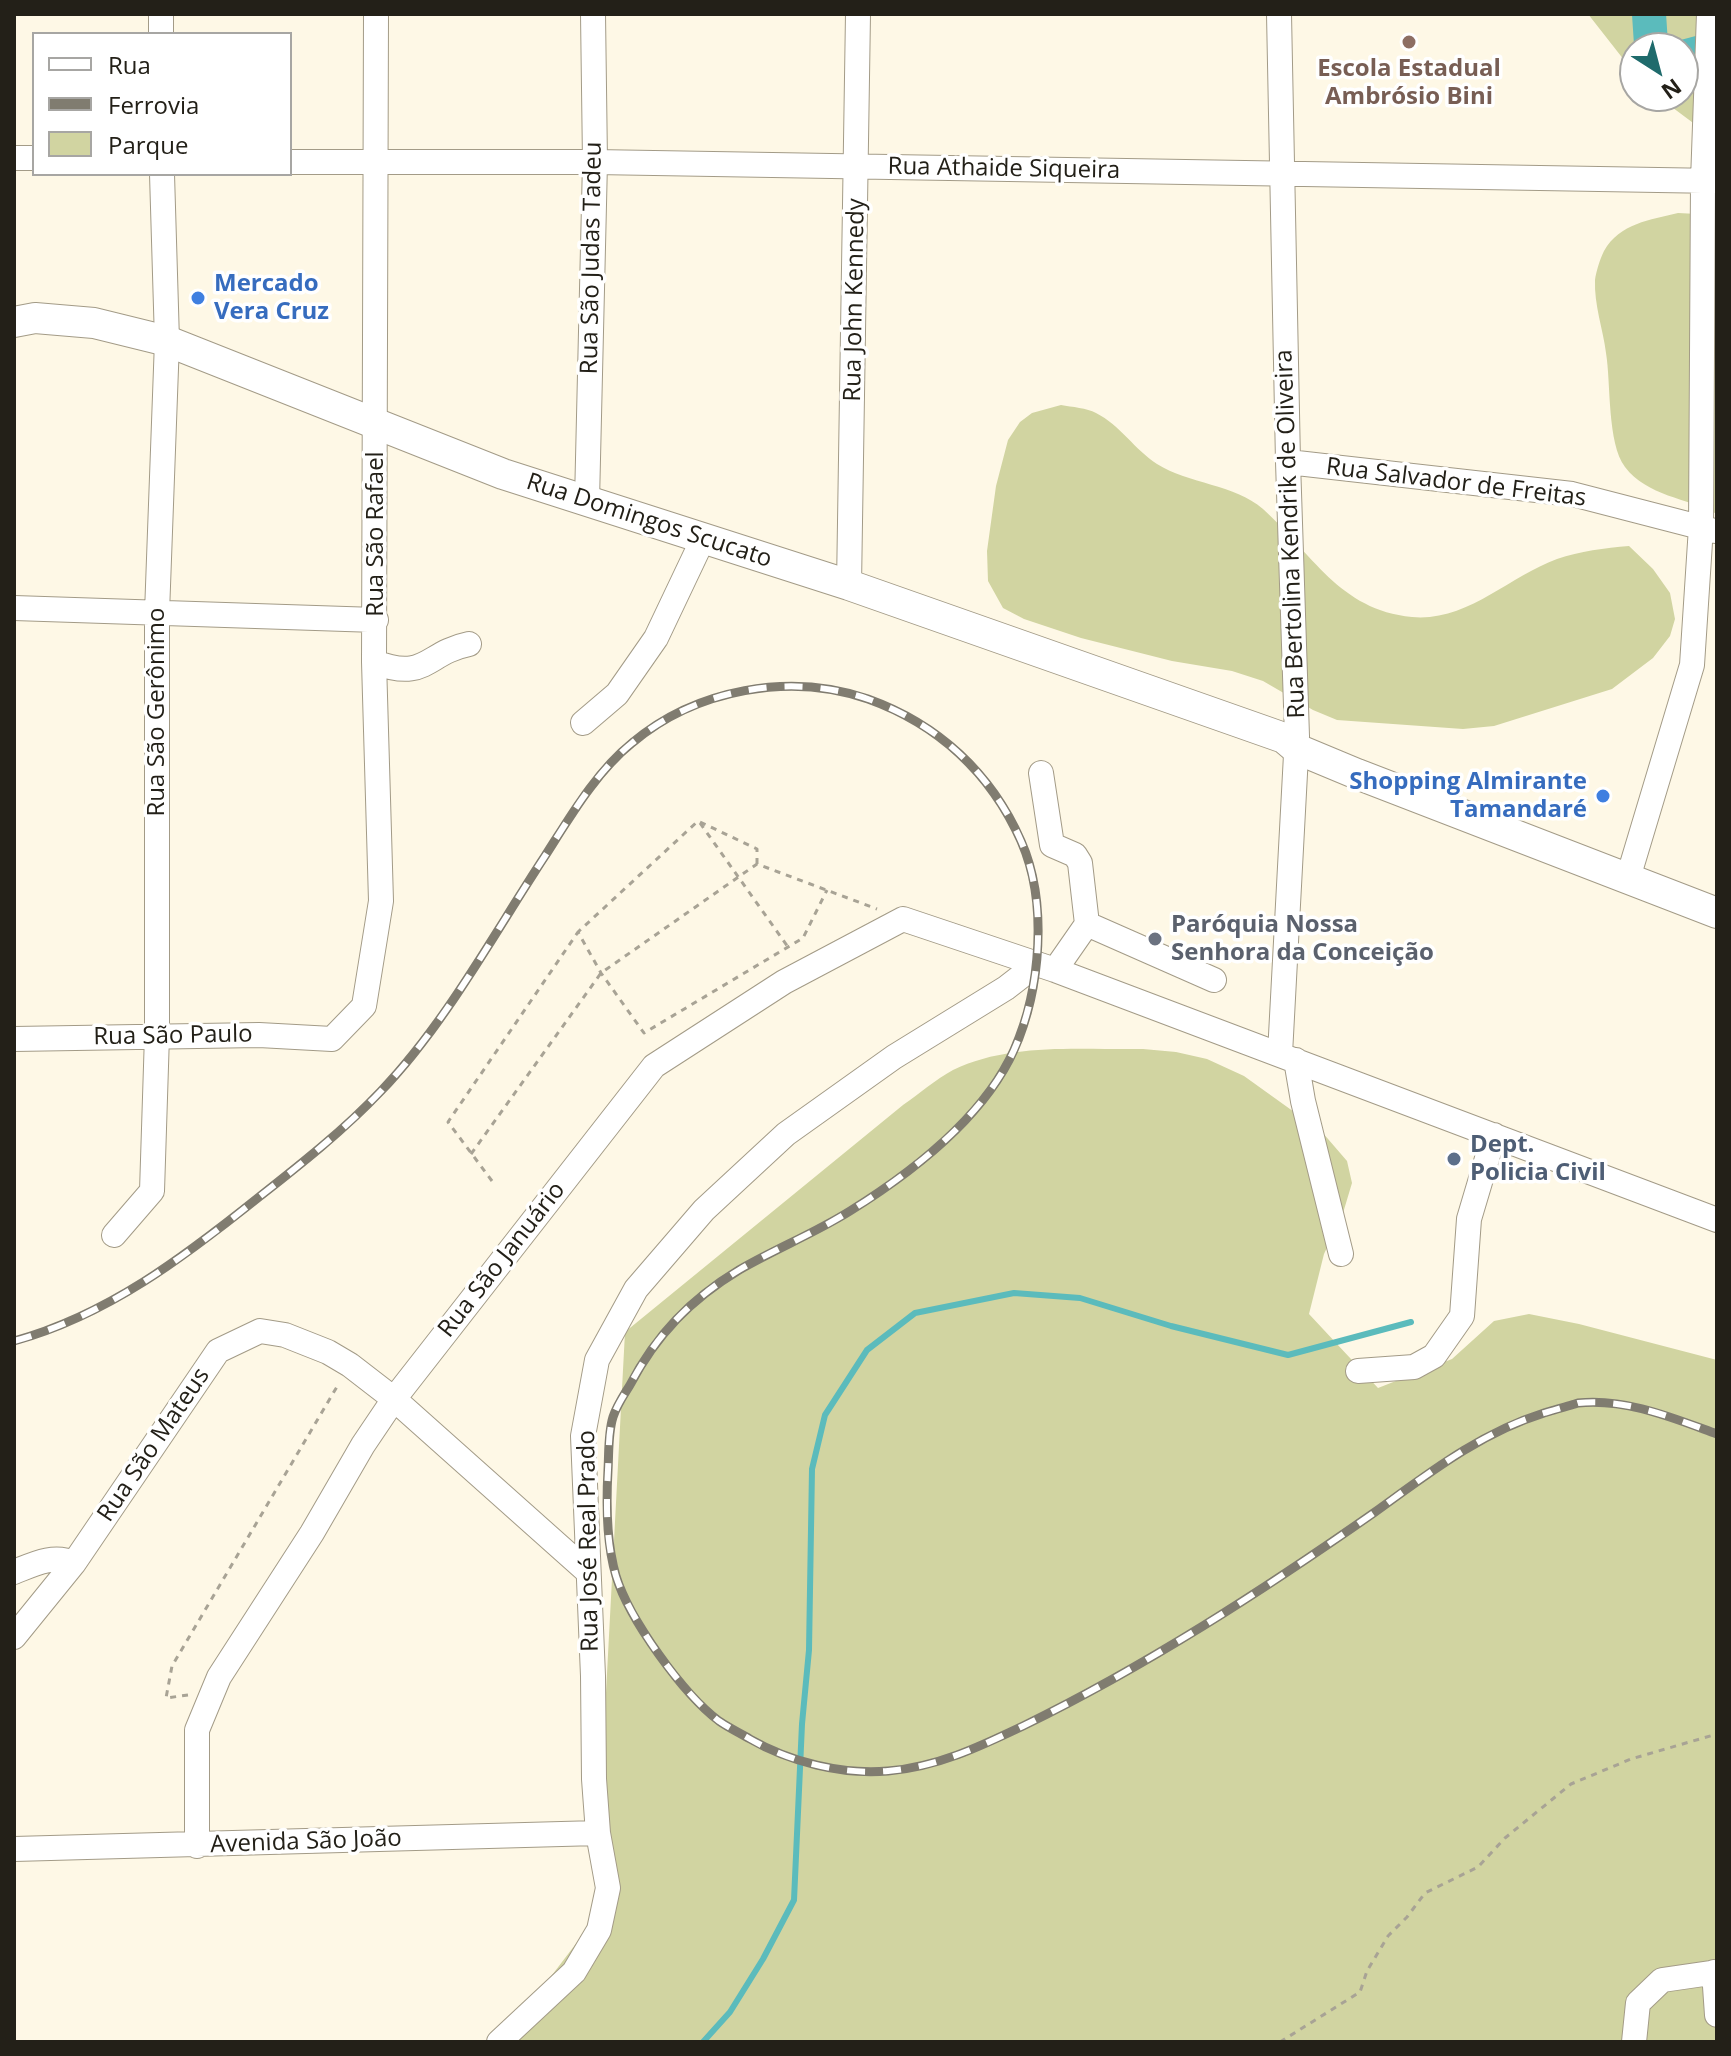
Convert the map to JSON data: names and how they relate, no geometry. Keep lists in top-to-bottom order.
{
  "streets": {
    "main road": ["Rua Domingos Scucato"],
    "street": [
      "Rua Athaide Siqueira",
      "Rua São Judas Tadeu",
      "Rua John Kennedy",
      "Rua Salvador de Freitas",
      "Rua São Rafael",
      "Rua Bertolina Kendrik de Oliveira",
      "Rua São Gerônimo",
      "Rua São Paulo",
      "Rua São Januário",
      "Rua São Mateus",
      "Rua José Real Prado",
      "Avenida São João"
    ]
  },
  "crossings": [
    ["Rua Athaide Siqueira", "Rua São Judas Tadeu"],
    ["Rua Athaide Siqueira", "Rua John Kennedy"],
    ["Rua Athaide Siqueira", "Rua São Rafael"],
    ["Rua Athaide Siqueira", "Rua Bertolina Kendrik de Oliveira"],
    ["Rua São Judas Tadeu", "Rua Domingos Scucato"],
    ["Rua John Kennedy", "Rua Domingos Scucato"],
    ["Rua Salvador de Freitas", "Rua Bertolina Kendrik de Oliveira"],
    ["Rua Domingos Scucato", "Rua São Rafael"],
    ["Rua Domingos Scucato", "Rua Bertolina Kendrik de Oliveira"],
    ["Rua Domingos Scucato", "Rua São Gerônimo"],
    ["Rua São Rafael", "Rua São Paulo"],
    ["Rua São Gerônimo", "Rua São Paulo"],
    ["Rua São Januário", "Rua São Mateus"],
    ["Rua São Januário", "Avenida São João"],
    ["Rua São Mateus", "Rua José Real Prado"],
    ["Rua José Real Prado", "Avenida São João"]
  ],
  "places": [
    "Escola Estadual Ambrósio Bini",
    "Mercado Vera Cruz",
    "Shopping Almirante Tamandaré",
    "Paróquia Nossa Senhora da Conceição",
    "Dept. Policia Civil"
  ],
  "legend": ["Rua", "Ferrovia", "Parque"],
  "north": "bottom right"
}
